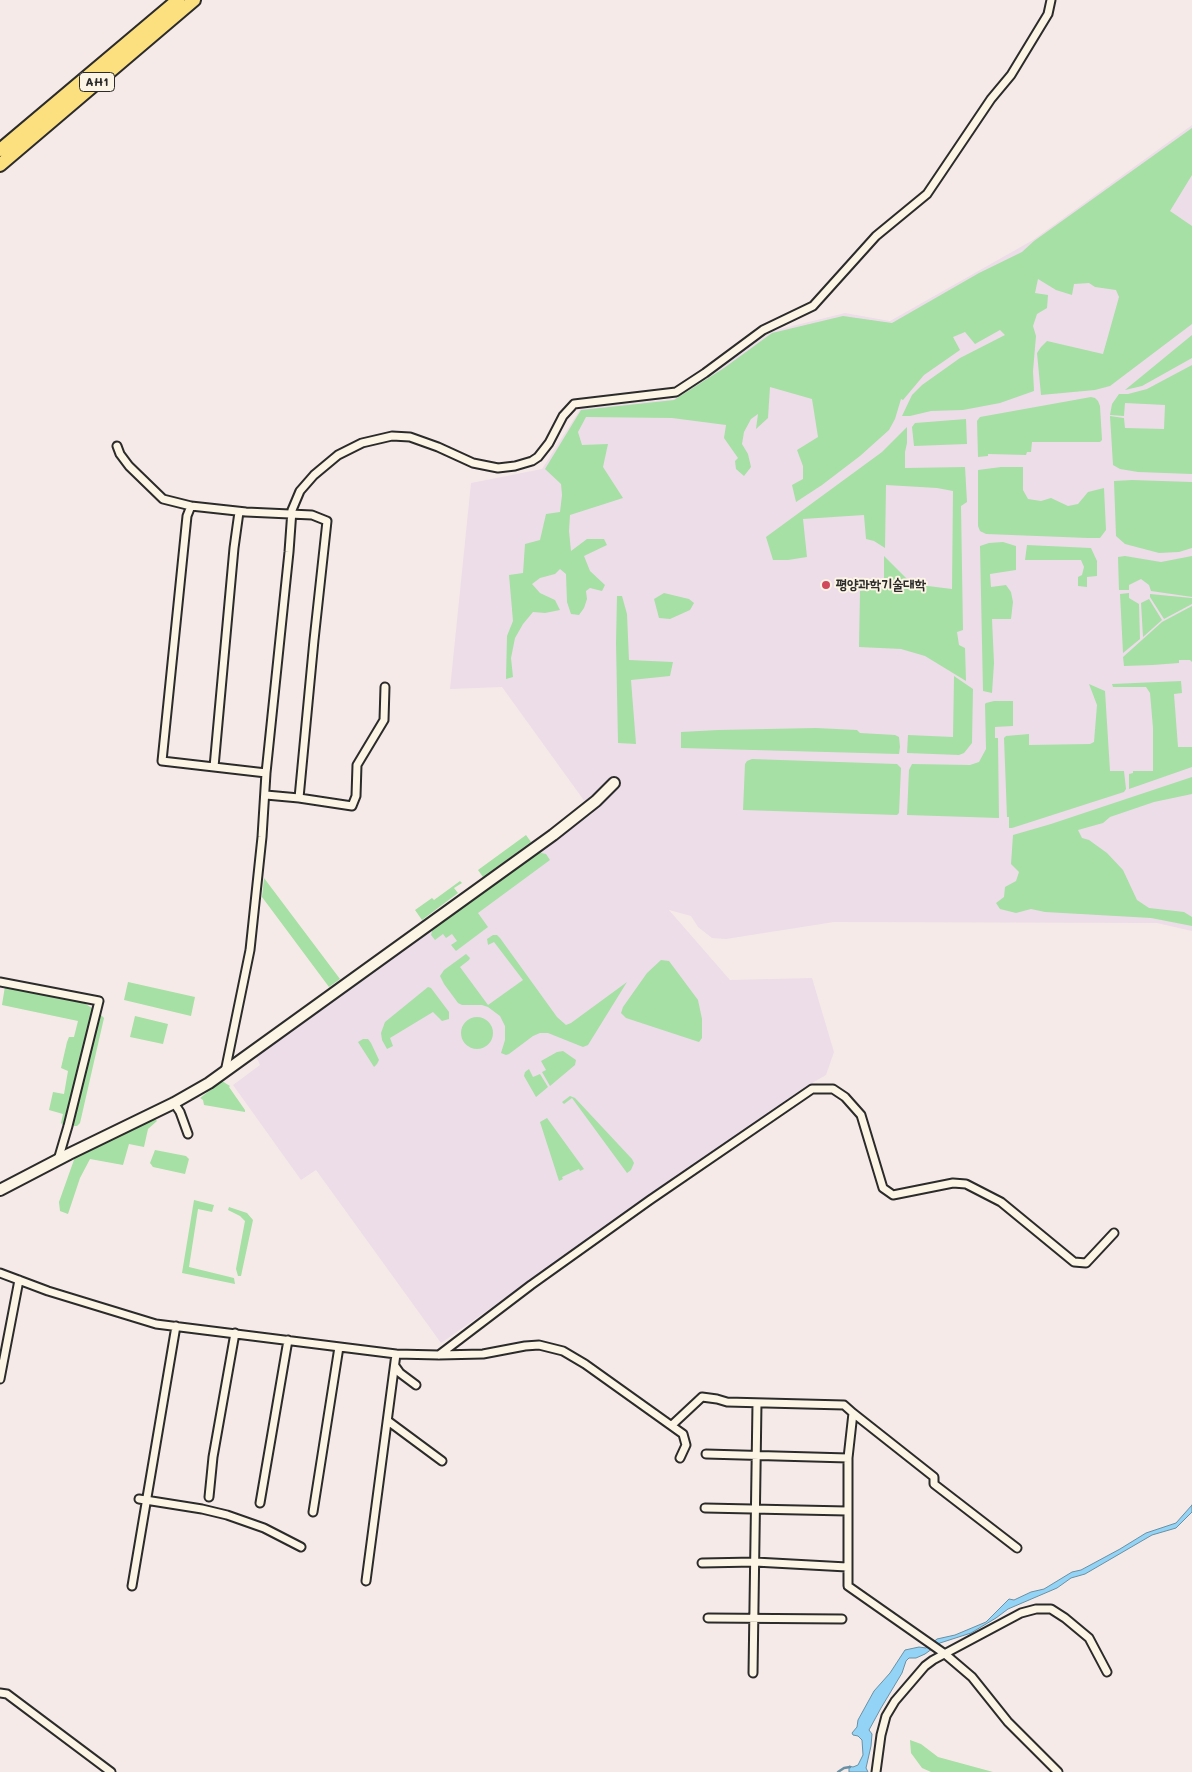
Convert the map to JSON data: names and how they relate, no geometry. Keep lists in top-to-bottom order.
{
  "streets": {
    "highway": ["AH1"]
  },
  "places": ["평양과학기술대학"]
}
